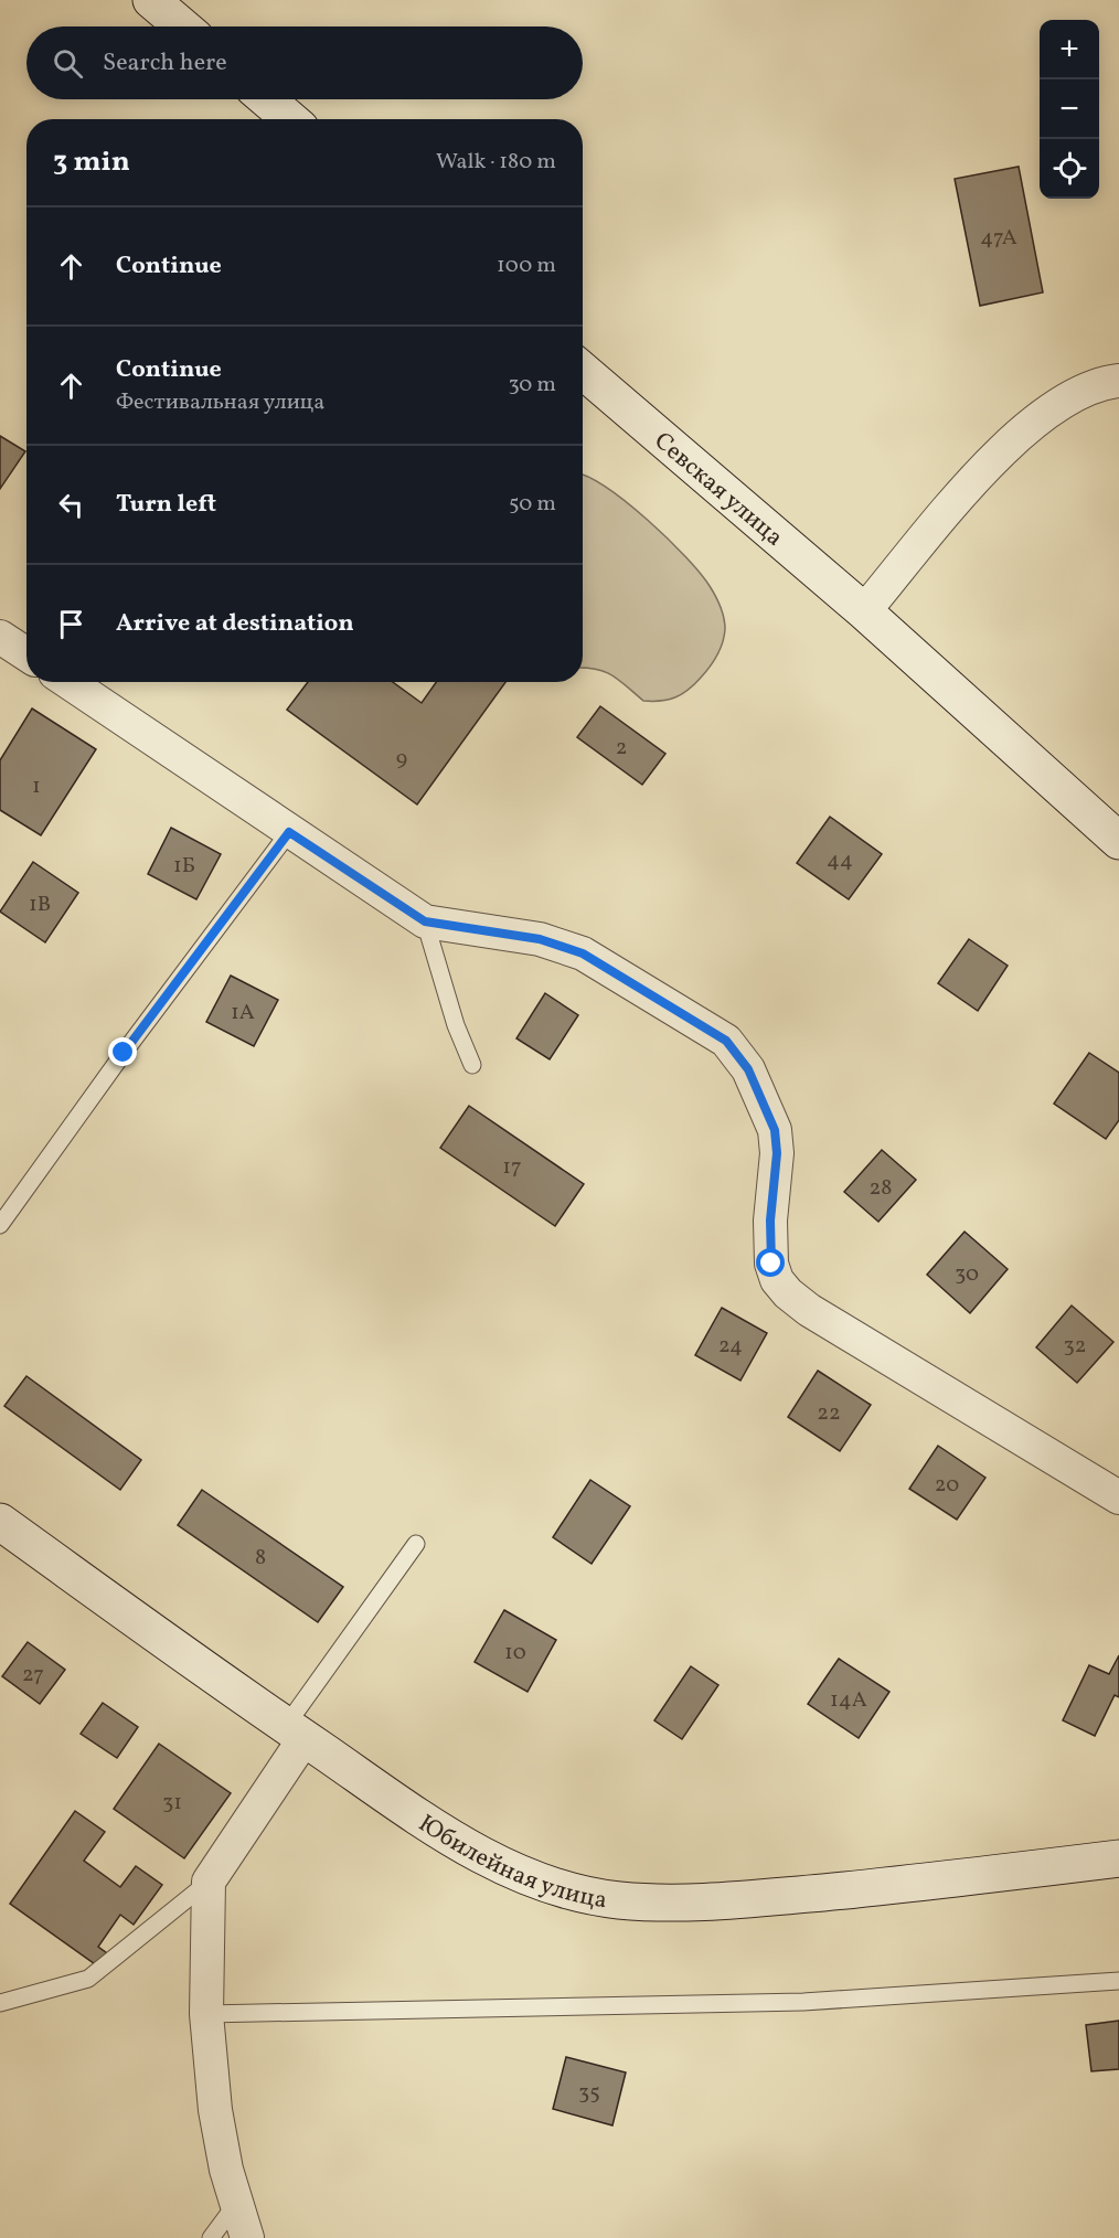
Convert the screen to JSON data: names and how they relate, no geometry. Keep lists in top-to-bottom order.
{
  "streets": {
    "street": ["Севская улица", "Юбилейная улица"]
  },
  "house_numbers": [
    "47А",
    "2",
    "9",
    "1",
    "44",
    "1Б",
    "1В",
    "1А",
    "17",
    "28",
    "30",
    "24",
    "32",
    "22",
    "20",
    "8",
    "10",
    "27",
    "14А",
    "31",
    "35"
  ],
  "page": {
    "map_buttons": ["+", "−"],
    "search": "Search here",
    "heading": ["3 min", "Walk · 180 m"],
    "list": [
      ["Continue", "100 m"],
      ["Continue", "Фестивальная улица", "30 m"],
      ["Turn left", "50 m"],
      "Arrive at destination"
    ]
  }
}
